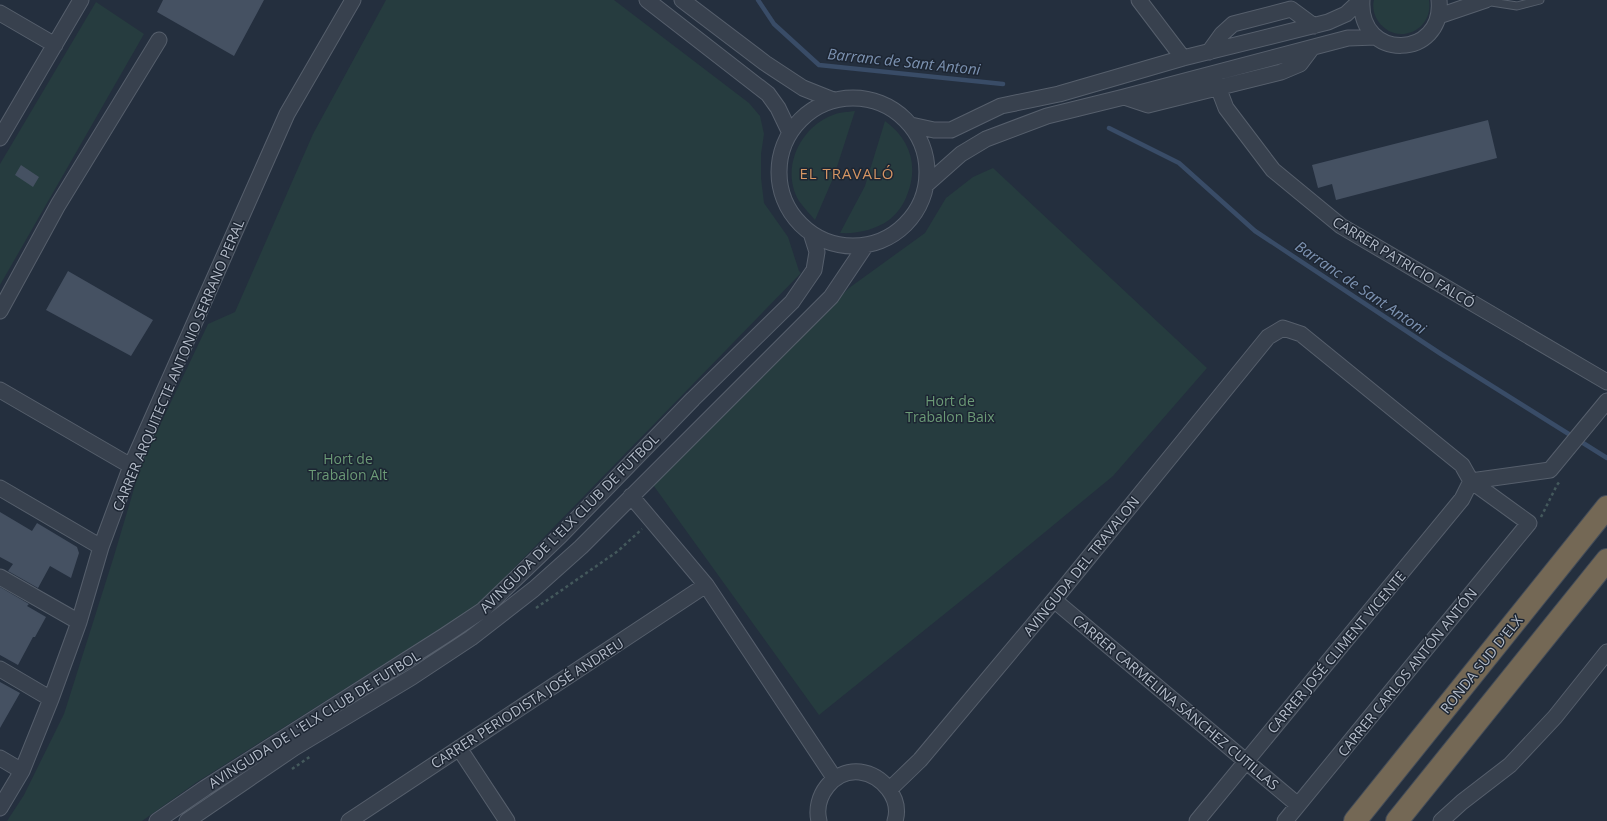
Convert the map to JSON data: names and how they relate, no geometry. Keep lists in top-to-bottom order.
{
  "streets": {
    "highway": ["RONDA SUD D'ELX"],
    "street": [
      "CARRER PATRICIO FALCÓ",
      "CARRER ARQUITECTE ANTONIO SERRANO PERAL",
      "AVINGUDA DE L'ELX CLUB DE FUTBOL",
      "AVINGUDA DEL TRAVALON",
      "CARRER JOSÉ CLIMENT VICENTE",
      "CARRER CARLOS ANTÓN ANTÓN",
      "CARRER CARMELINA SÁNCHEZ CUTILLAS",
      "CARRER PERIODISTA JOSÉ ANDREU"
    ]
  },
  "crossings": [
    ["AVINGUDA DEL TRAVALON", "CARRER JOSÉ CLIMENT VICENTE"],
    ["AVINGUDA DEL TRAVALON", "CARRER CARLOS ANTÓN ANTÓN"],
    ["AVINGUDA DEL TRAVALON", "CARRER CARMELINA SÁNCHEZ CUTILLAS"],
    ["CARRER JOSÉ CLIMENT VICENTE", "CARRER CARLOS ANTÓN ANTÓN"],
    ["CARRER JOSÉ CLIMENT VICENTE", "CARRER CARMELINA SÁNCHEZ CUTILLAS"],
    ["CARRER CARLOS ANTÓN ANTÓN", "CARRER CARMELINA SÁNCHEZ CUTILLAS"]
  ],
  "districts": ["EL TRAVALÓ"],
  "water": ["Barranc de Sant Antoni"],
  "parks": ["Hort de Trabalon Baix", "Hort de Trabalon Alt"]
}
